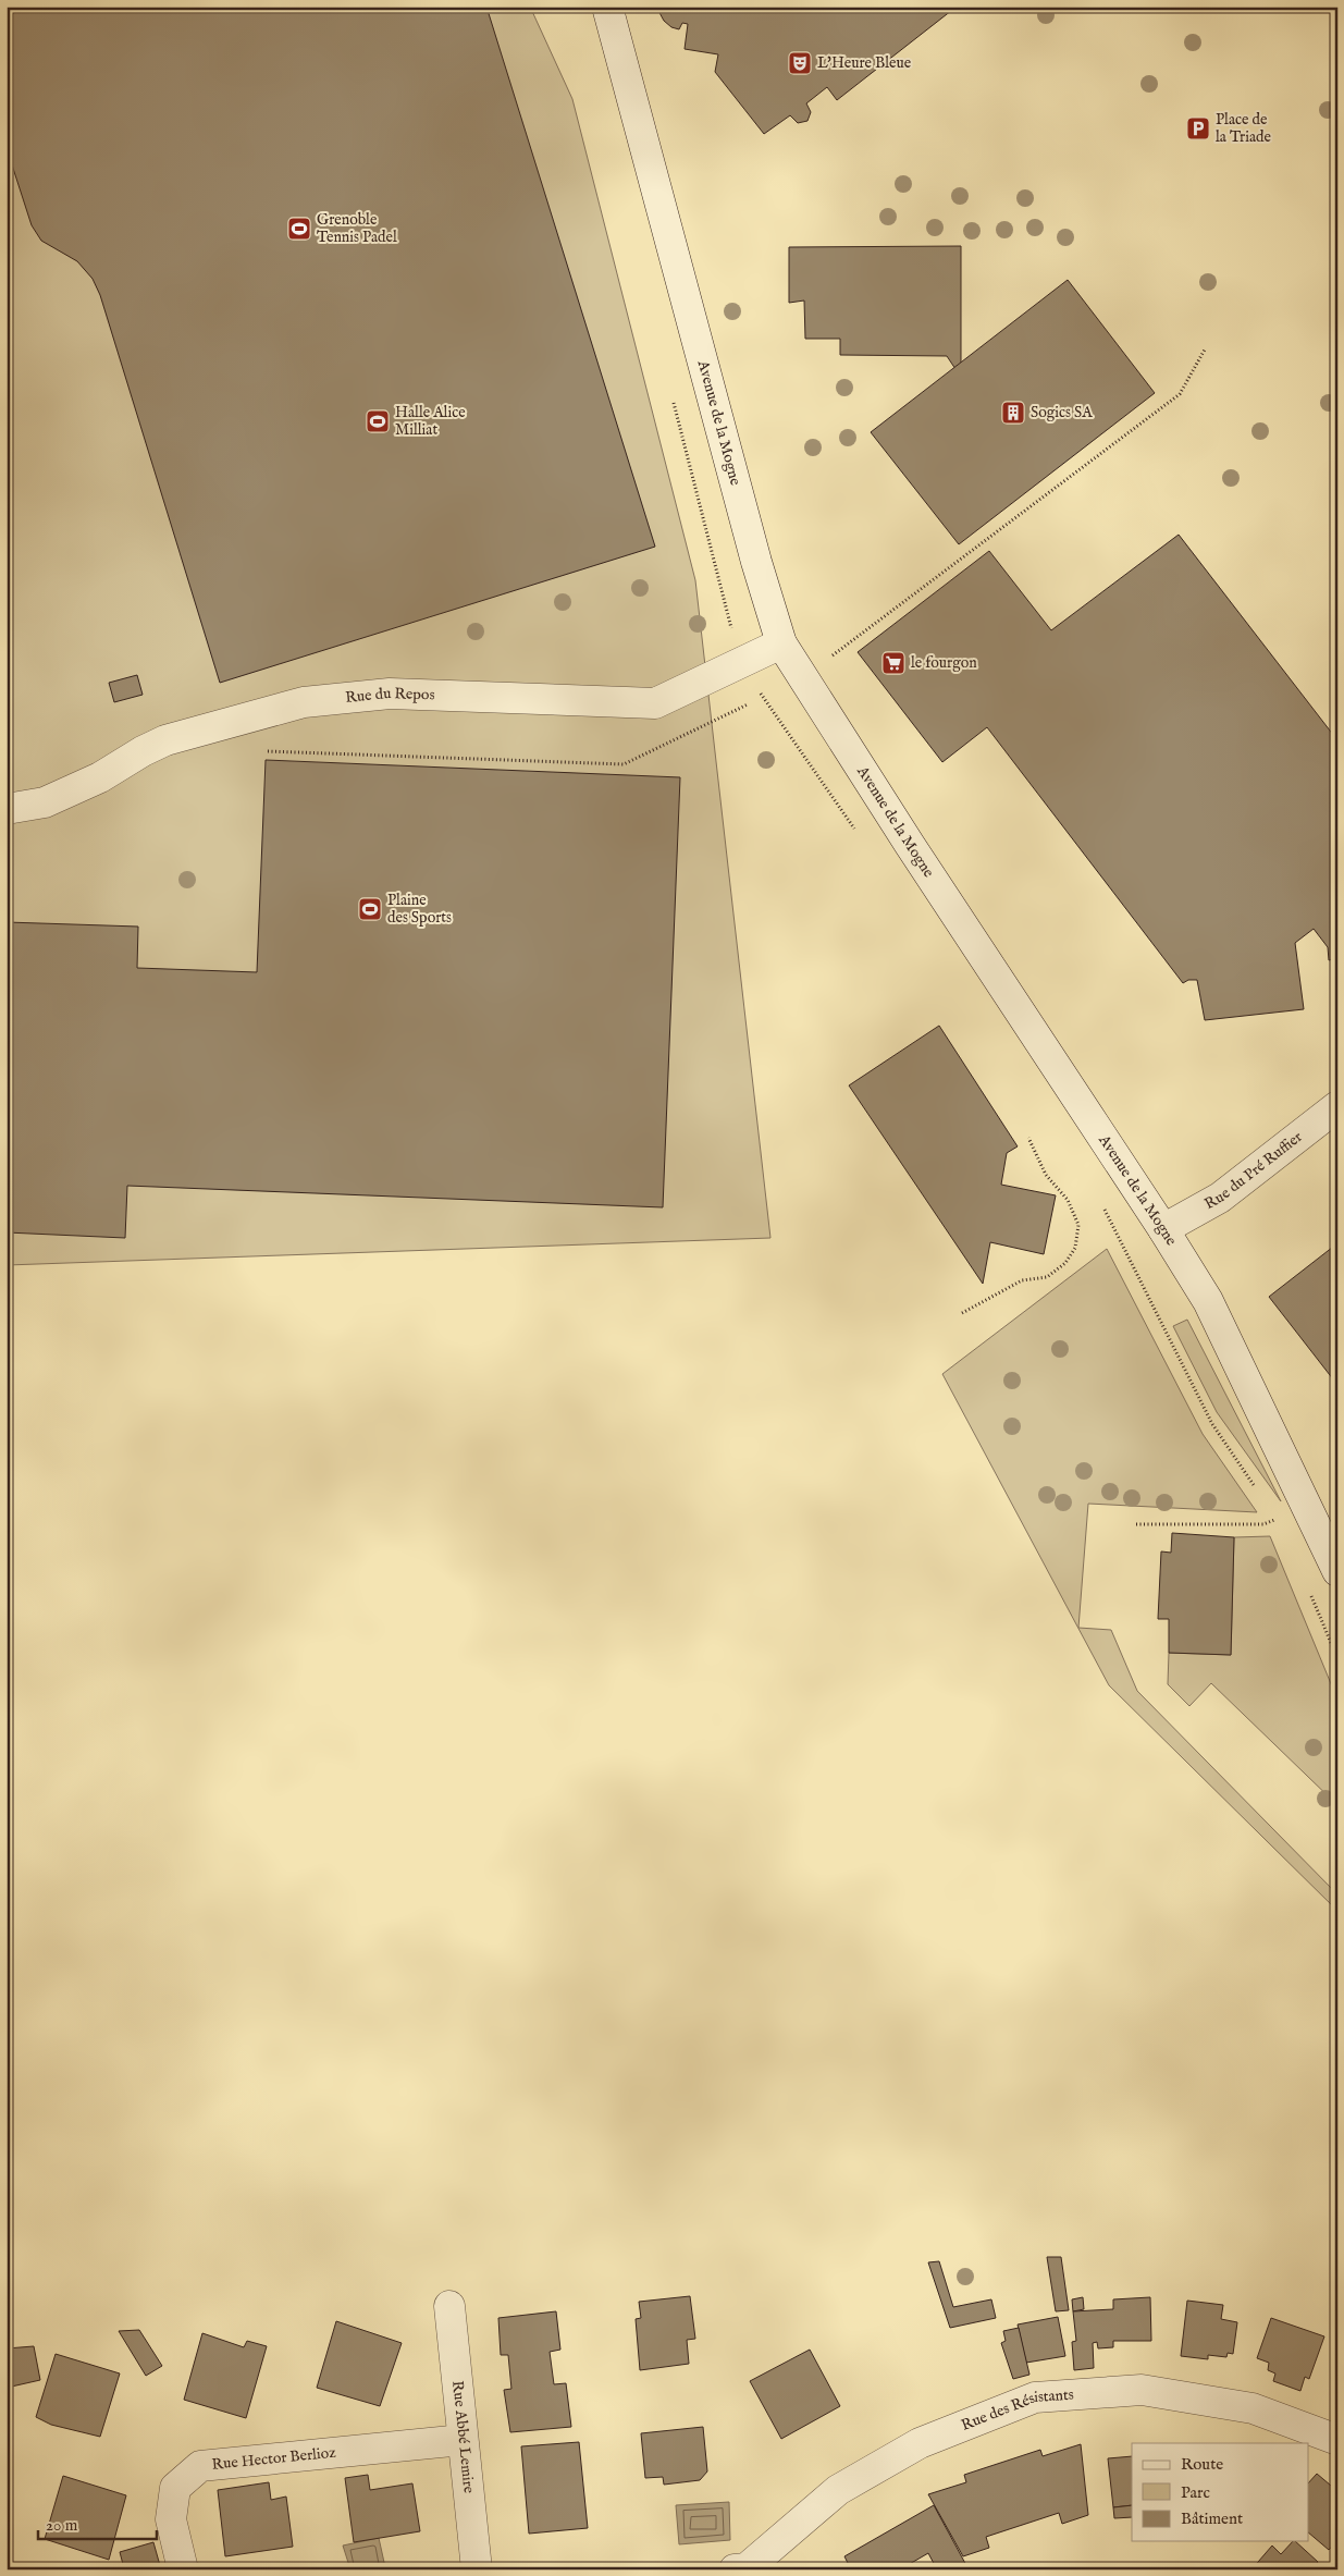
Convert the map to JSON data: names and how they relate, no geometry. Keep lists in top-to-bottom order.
{
  "streets": {
    "street": [
      "Avenue de la Mogne",
      "Rue du Repos",
      "Rue du Pré Ruffier",
      "Rue des Résistants",
      "Rue Abbé Lemire",
      "Rue Hector Berlioz"
    ]
  },
  "crossings": [
    ["Avenue de la Mogne", "Rue du Repos"],
    ["Avenue de la Mogne", "Rue du Pré Ruffier"],
    ["Rue Abbé Lemire", "Rue Hector Berlioz"]
  ],
  "places": {
    "theatre": ["L'Heure Bleue"],
    "parking": ["Place de la Triade"],
    "sports": ["Grenoble Tennis Padel", "Halle Alice Milliat", "Plaine des Sports"],
    "building": ["Sogics SA"],
    "supermarket": ["le fourgon"]
  },
  "legend": ["Route", "Parc", "Bâtiment"],
  "scale_bar": "20 m"
}
